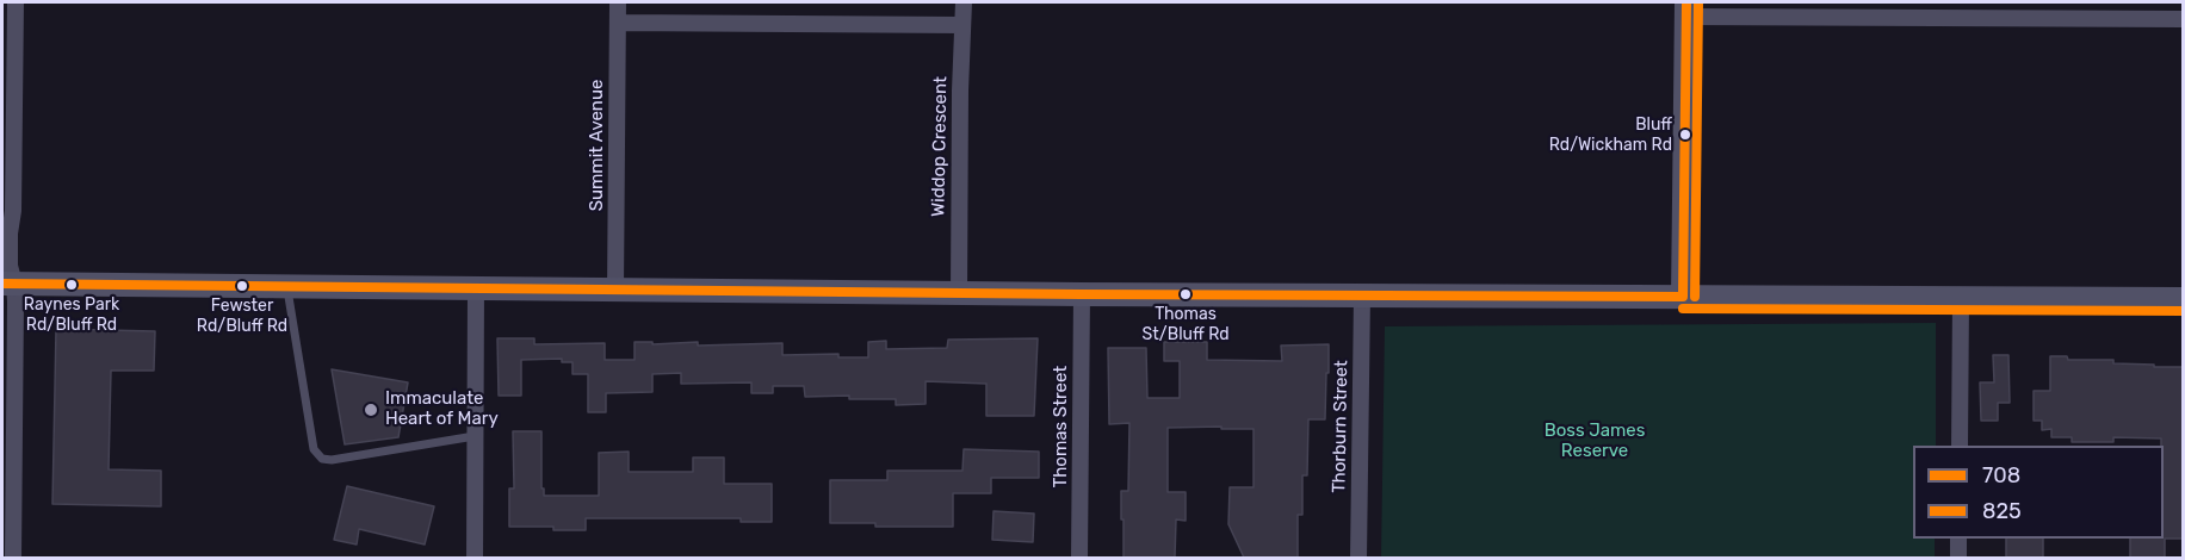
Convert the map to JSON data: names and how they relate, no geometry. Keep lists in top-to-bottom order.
{
  "streets": {
    "street": [
      "Summit Avenue",
      "Widdop Crescent",
      "Thomas Street",
      "Thorburn Street"
    ]
  },
  "parks": ["Boss James Reserve"],
  "places": [
    "Bluff Rd/Wickham Rd",
    "Raynes Park Rd/Bluff Rd",
    "Fewster Rd/Bluff Rd",
    "Thomas St/Bluff Rd",
    "Immaculate Heart of Mary"
  ],
  "lines": ["transit line 708", "transit line 825"],
  "legend": ["708", "825"]
}
